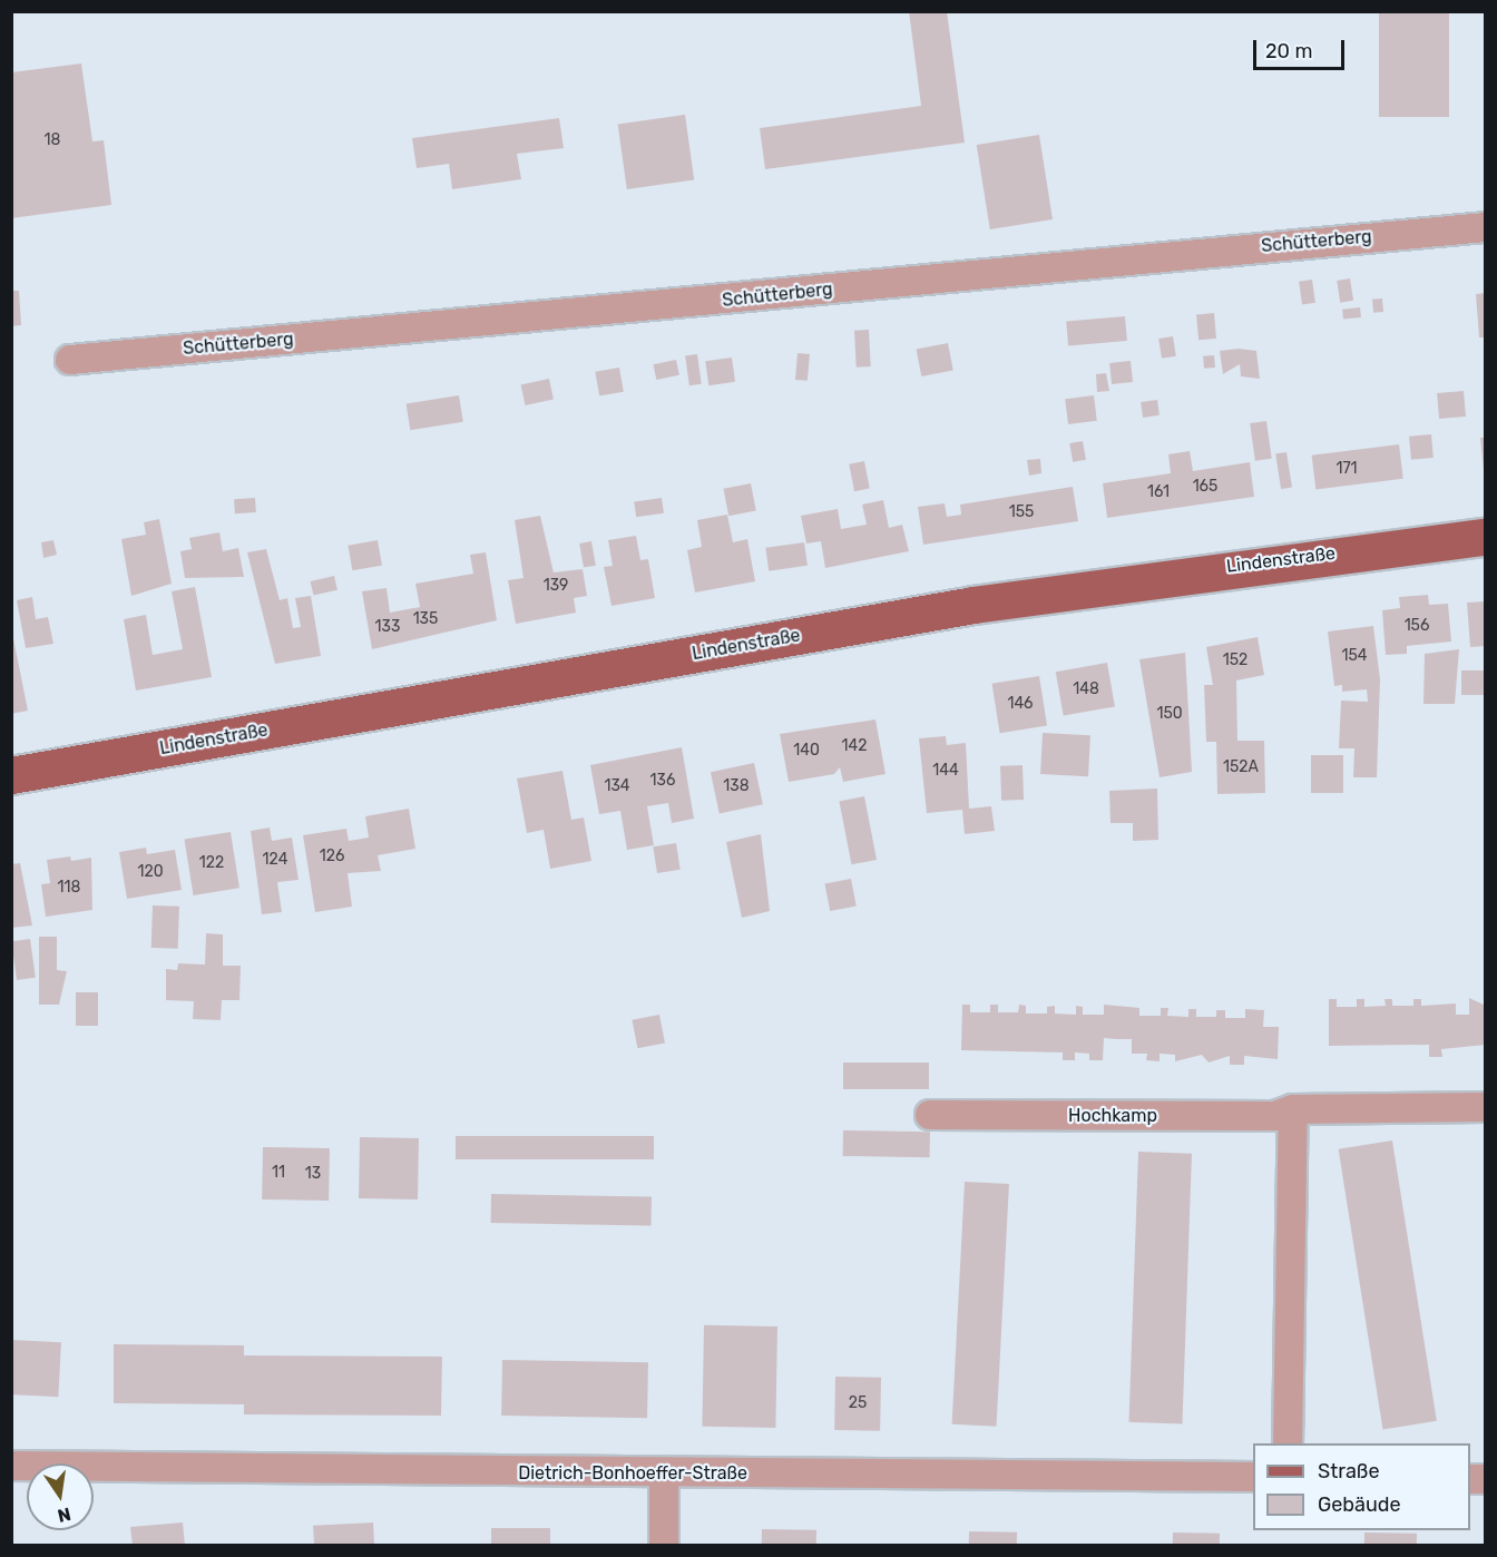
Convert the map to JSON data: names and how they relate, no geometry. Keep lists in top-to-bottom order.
{
  "streets": {
    "main road": ["Lindenstraße"],
    "street": ["Schütterberg", "Hochkamp", "Dietrich-Bonhoeffer-Straße"]
  },
  "house_numbers": [
    "18",
    "171",
    "165",
    "161",
    "155",
    "139",
    "135",
    "156",
    "133",
    "154",
    "152",
    "148",
    "146",
    "150",
    "142",
    "140",
    "152A",
    "144",
    "136",
    "134",
    "138",
    "126",
    "124",
    "122",
    "120",
    "118",
    "11",
    "13",
    "25"
  ],
  "legend": ["Straße", "Gebäude"],
  "scale_bar": "20 m",
  "north": "bottom"
}
